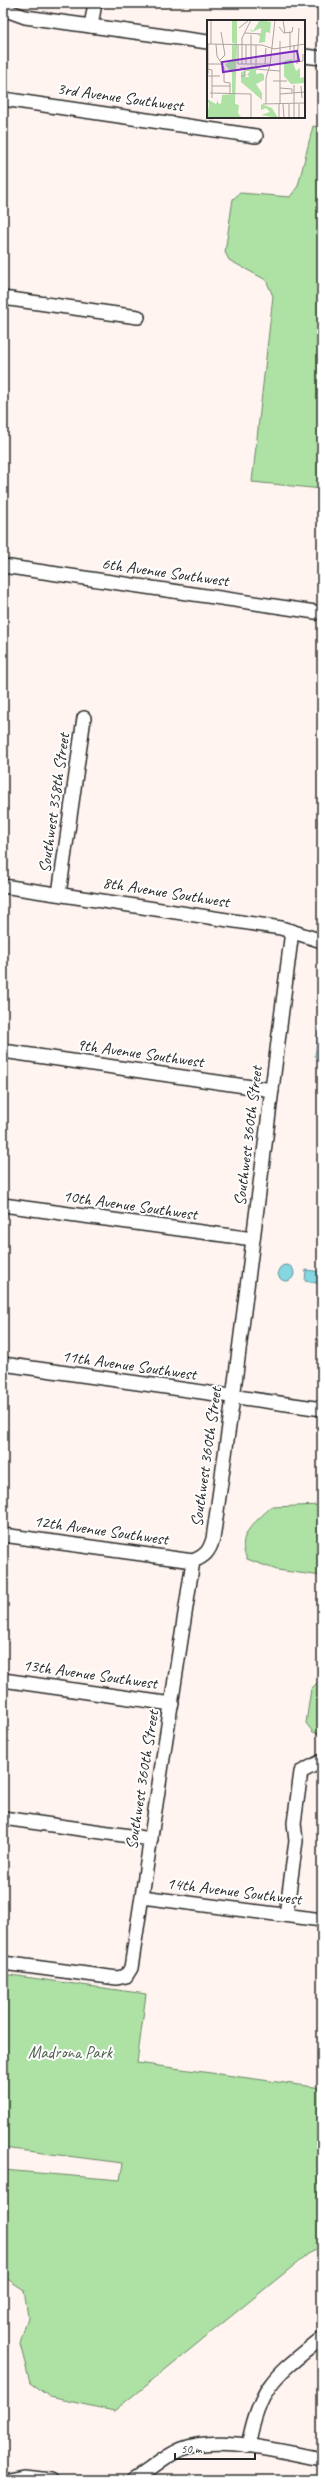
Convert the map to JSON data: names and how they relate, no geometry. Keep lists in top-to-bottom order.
{
  "streets": {
    "street": [
      "3rd Avenue Southwest",
      "6th Avenue Southwest",
      "Southwest 358th Street",
      "8th Avenue Southwest",
      "9th Avenue Southwest",
      "Southwest 360th Street",
      "10th Avenue Southwest",
      "11th Avenue Southwest",
      "12th Avenue Southwest",
      "13th Avenue Southwest",
      "14th Avenue Southwest"
    ]
  },
  "crossings": [
    ["Southwest 358th Street", "8th Avenue Southwest"],
    ["8th Avenue Southwest", "Southwest 360th Street"],
    ["9th Avenue Southwest", "Southwest 360th Street"],
    ["Southwest 360th Street", "10th Avenue Southwest"],
    ["Southwest 360th Street", "11th Avenue Southwest"],
    ["Southwest 360th Street", "12th Avenue Southwest"],
    ["Southwest 360th Street", "13th Avenue Southwest"],
    ["Southwest 360th Street", "14th Avenue Southwest"]
  ],
  "parks": ["Madrona Park"],
  "scale_bar": "50 m"
}
